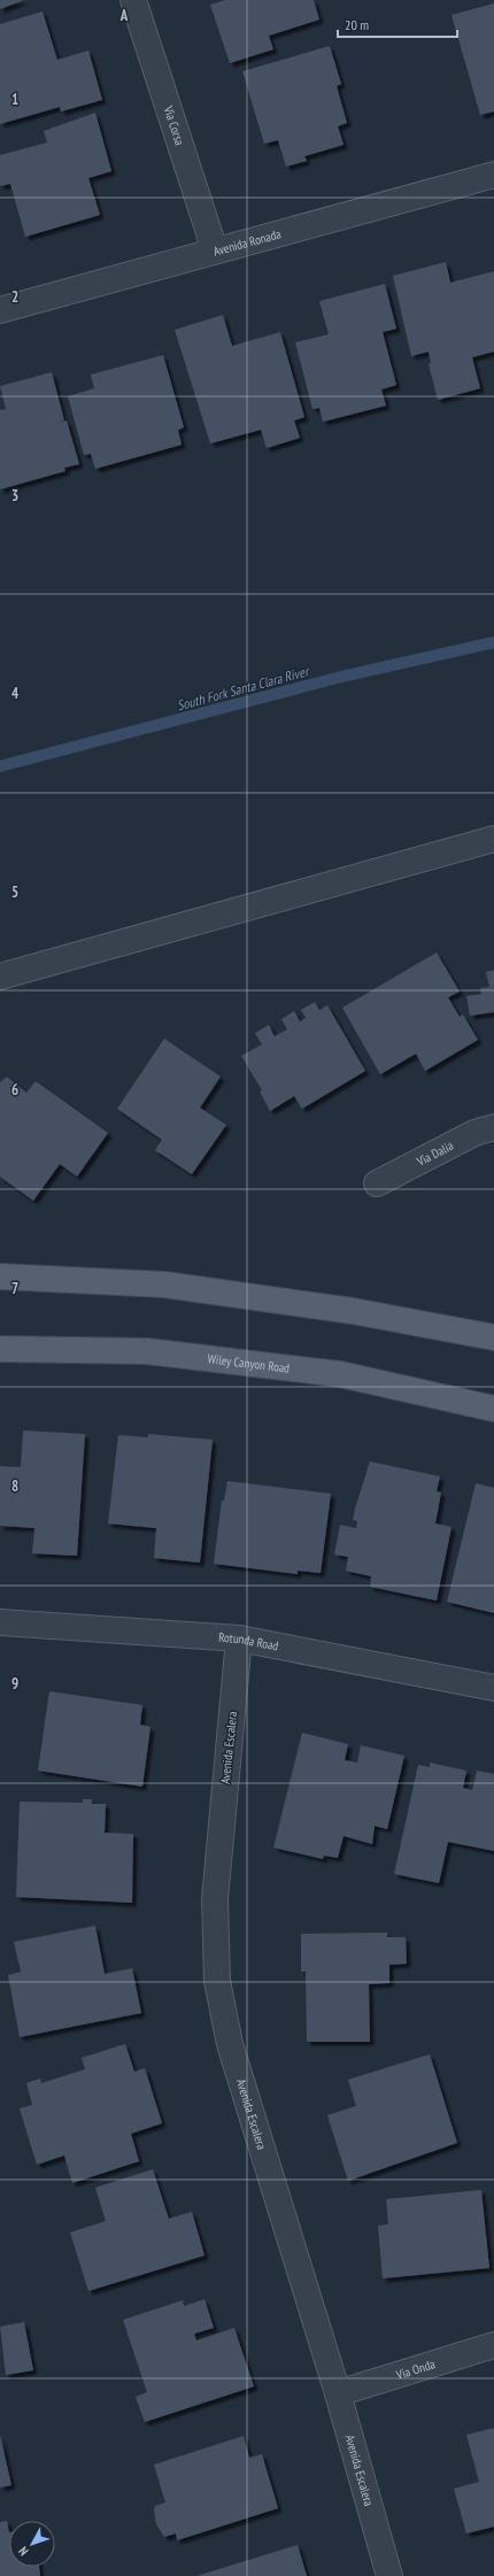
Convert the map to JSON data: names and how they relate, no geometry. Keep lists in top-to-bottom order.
{
  "streets": {
    "main road": ["Wiley Canyon Road"],
    "street": [
      "Via Corsa",
      "Avenida Ronada",
      "Via Dalia",
      "Rotunda Road",
      "Avenida Escalera",
      "Via Onda"
    ]
  },
  "crossings": [
    ["Via Corsa", "Avenida Ronada"],
    ["Rotunda Road", "Avenida Escalera"],
    ["Avenida Escalera", "Via Onda"]
  ],
  "water": ["South Fork Santa Clara River"],
  "scale_bar": "20 m",
  "north": "bottom left",
  "grid": {
    "columns": ["A"],
    "rows": [
      "1",
      "2",
      "3",
      "4",
      "5",
      "6",
      "7",
      "8",
      "9"
    ]
  }
}
